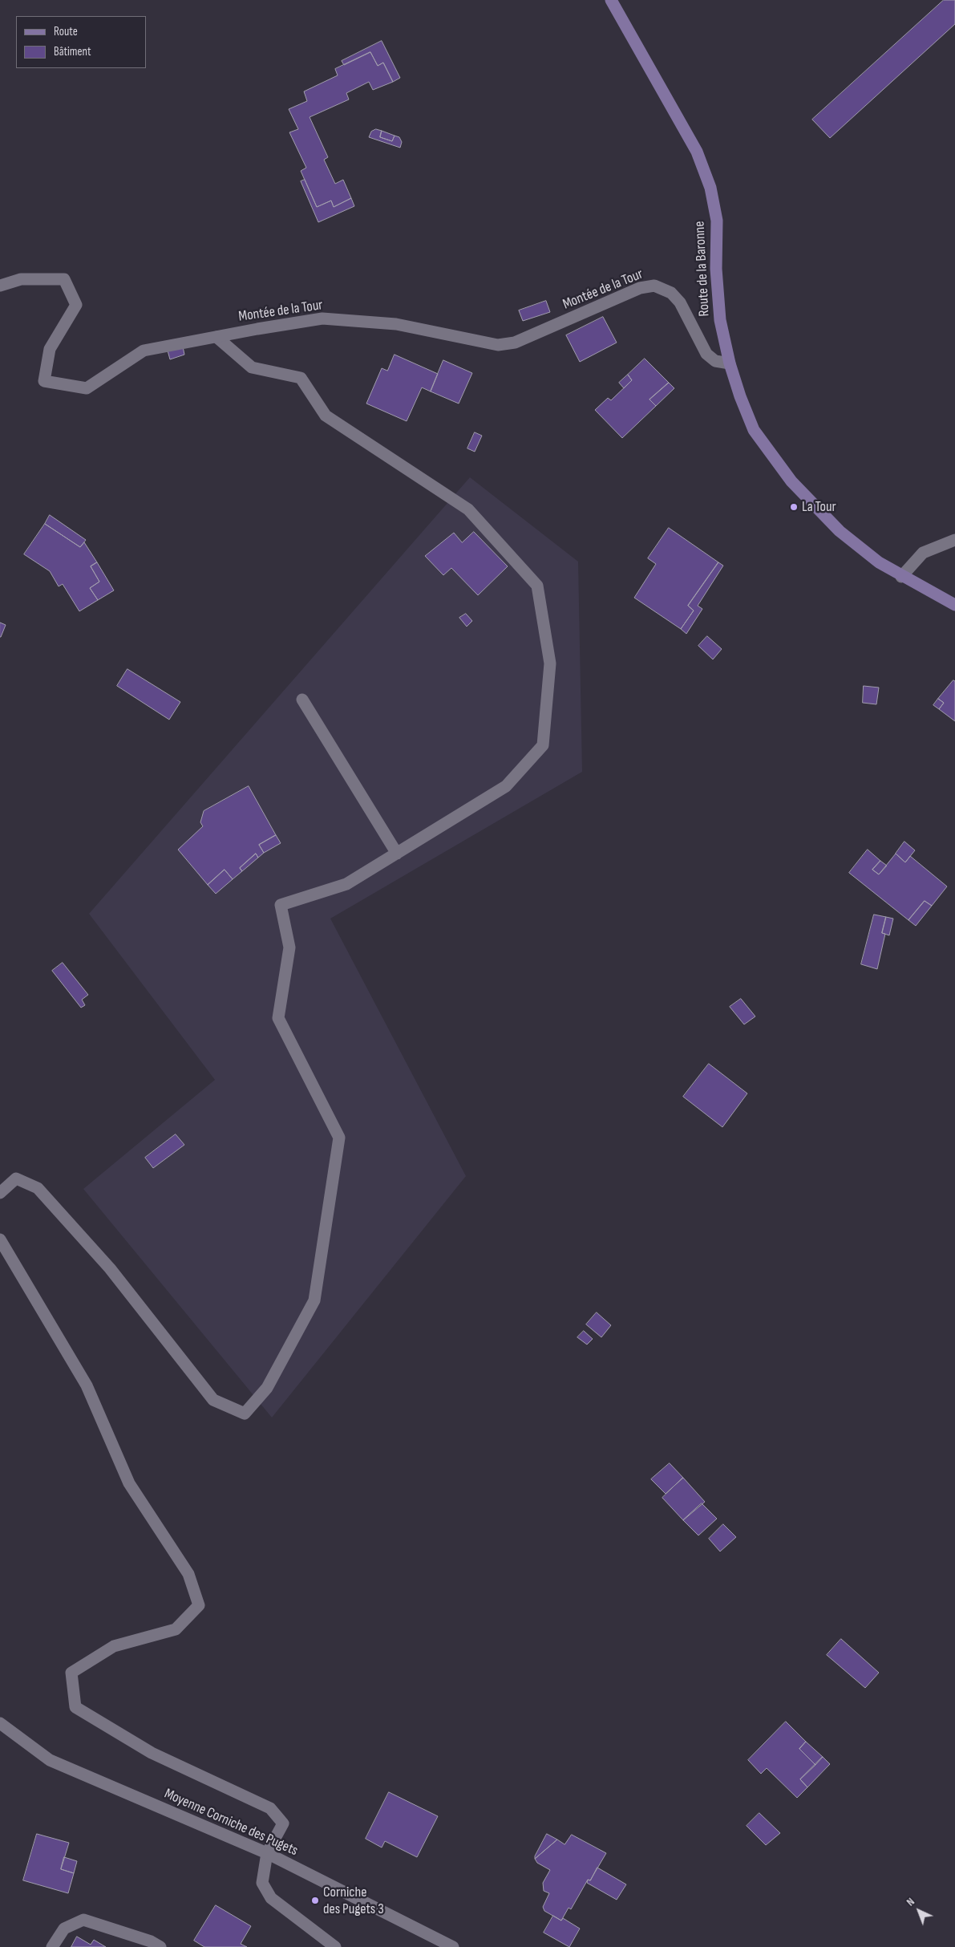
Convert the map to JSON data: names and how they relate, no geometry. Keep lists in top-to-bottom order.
{
  "streets": {
    "main road": ["Route de la Baronne"],
    "street": ["Montée de la Tour", "Moyenne Corniche des Pugets"]
  },
  "crossings": [
    ["Route de la Baronne", "Montée de la Tour"]
  ],
  "places": ["La Tour", "Corniche des Pugets 3"],
  "legend": ["Route", "Bâtiment"],
  "north": "top left"
}
